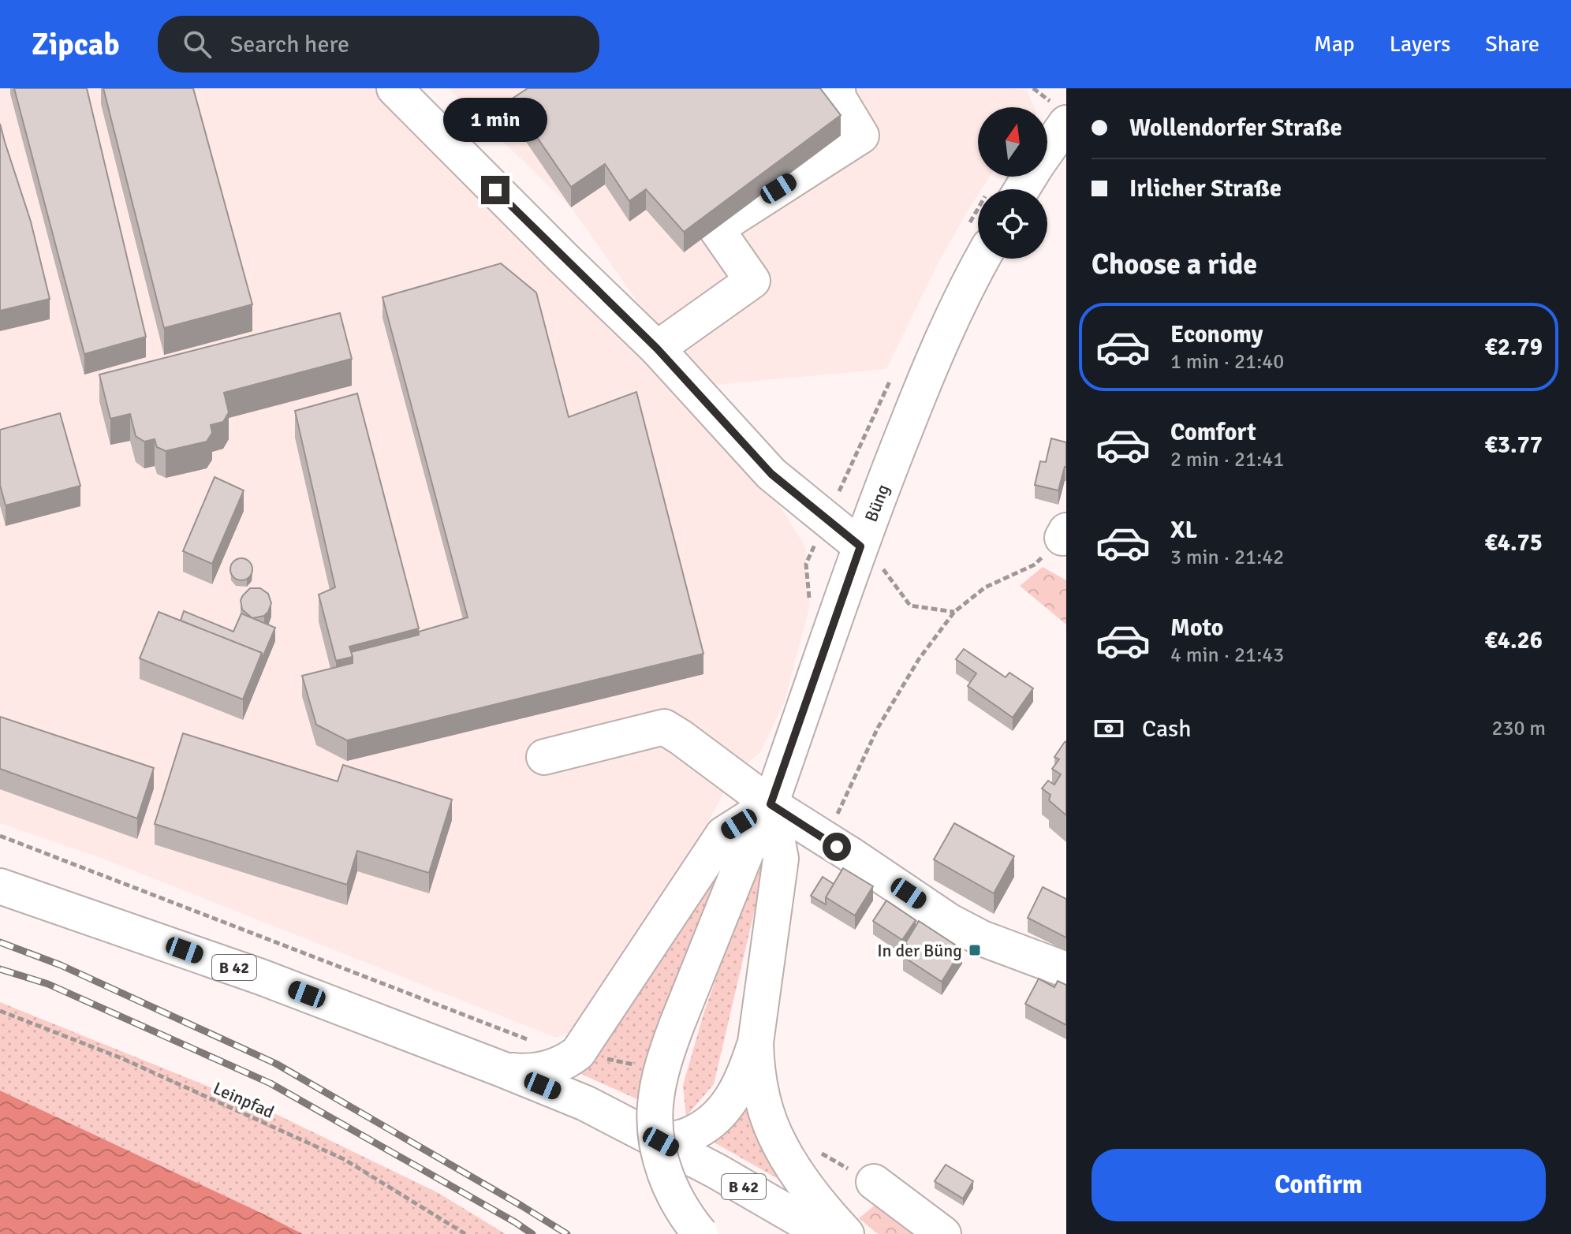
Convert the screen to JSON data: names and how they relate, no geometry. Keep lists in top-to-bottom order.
{
  "streets": {
    "main road": ["Büng", "B 42"],
    "path": ["Leinpfad"]
  },
  "crossings": [
    ["Büng", "B 42"]
  ],
  "places": {
    "transit": ["In der Büng"]
  },
  "north": "top",
  "page": {
    "header": "Zipcab",
    "search": "Search here",
    "nav": ["Map", "Layers", "Share"],
    "banner": ["Wollendorfer Straße", "Irlicher Straße"],
    "bubble": "1 min",
    "heading": "Choose a ride",
    "list": [
      {
        "name": "Economy",
        "note": "1 min · 21:40",
        "value": "€2.79"
      },
      {
        "name": "Comfort",
        "note": "2 min · 21:41",
        "value": "€3.77"
      },
      {
        "name": "XL",
        "note": "3 min · 21:42",
        "value": "€4.75"
      },
      {
        "name": "Moto",
        "note": "4 min · 21:43",
        "value": "€4.26"
      }
    ],
    "pay": ["Cash", "230 m"],
    "buttons": "Confirm"
  }
}
